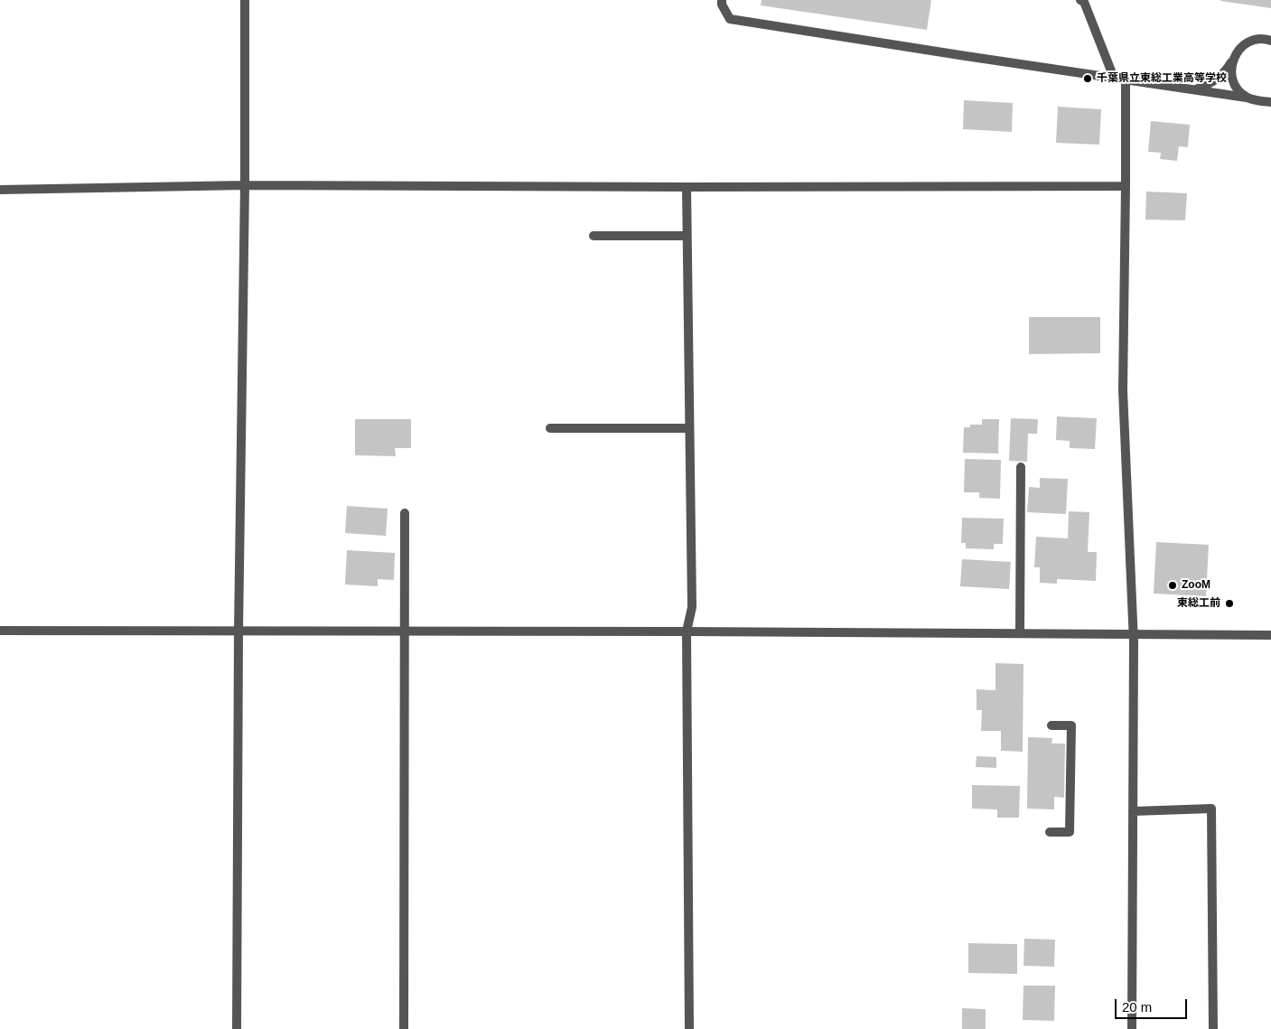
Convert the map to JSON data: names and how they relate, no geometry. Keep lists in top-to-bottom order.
{
  "places": ["千葉県立東総工業高等学校", "ZooM", "東総工前"],
  "scale_bar": "20 m"
}
